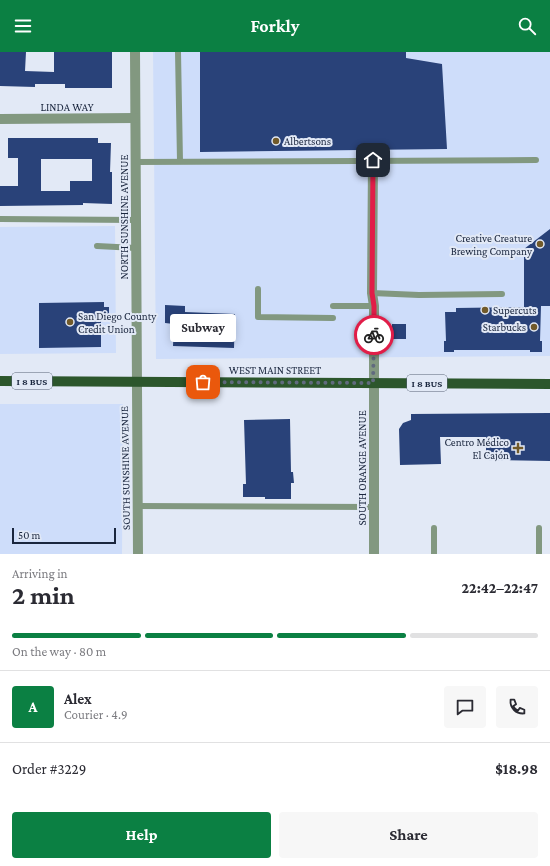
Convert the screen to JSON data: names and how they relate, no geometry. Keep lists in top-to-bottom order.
{
  "streets": {
    "main road": ["WEST MAIN STREET", "I 8 BUS"],
    "street": [
      "LINDA WAY",
      "NORTH SUNSHINE AVENUE",
      "SOUTH SUNSHINE AVENUE",
      "SOUTH ORANGE AVENUE"
    ]
  },
  "crossings": [
    ["LINDA WAY", "NORTH SUNSHINE AVENUE"],
    ["NORTH SUNSHINE AVENUE", "WEST MAIN STREET"],
    ["NORTH SUNSHINE AVENUE", "SOUTH SUNSHINE AVENUE"],
    ["WEST MAIN STREET", "SOUTH SUNSHINE AVENUE"],
    ["WEST MAIN STREET", "SOUTH ORANGE AVENUE"]
  ],
  "places": {
    "other": [
      "Albertsons",
      "Creative Creature Brewing Company",
      "Supercuts",
      "San Diego County Credit Union",
      "Starbucks",
      "Subway"
    ],
    "health": ["Centro Médico El Cajón"]
  },
  "scale_bar": "50 m",
  "page": {
    "header": "Forkly",
    "bubble": "Subway",
    "scale": "50 m",
    "heading": ["2 min", "Arriving in", "22:42–22:47"],
    "panel": [
      "Alex",
      "Courier · 4.9",
      "Order #3229",
      "$18.98"
    ],
    "bar": "On the way · 80 m",
    "round": "A",
    "buttons": ["Help", "Share"]
  }
}
